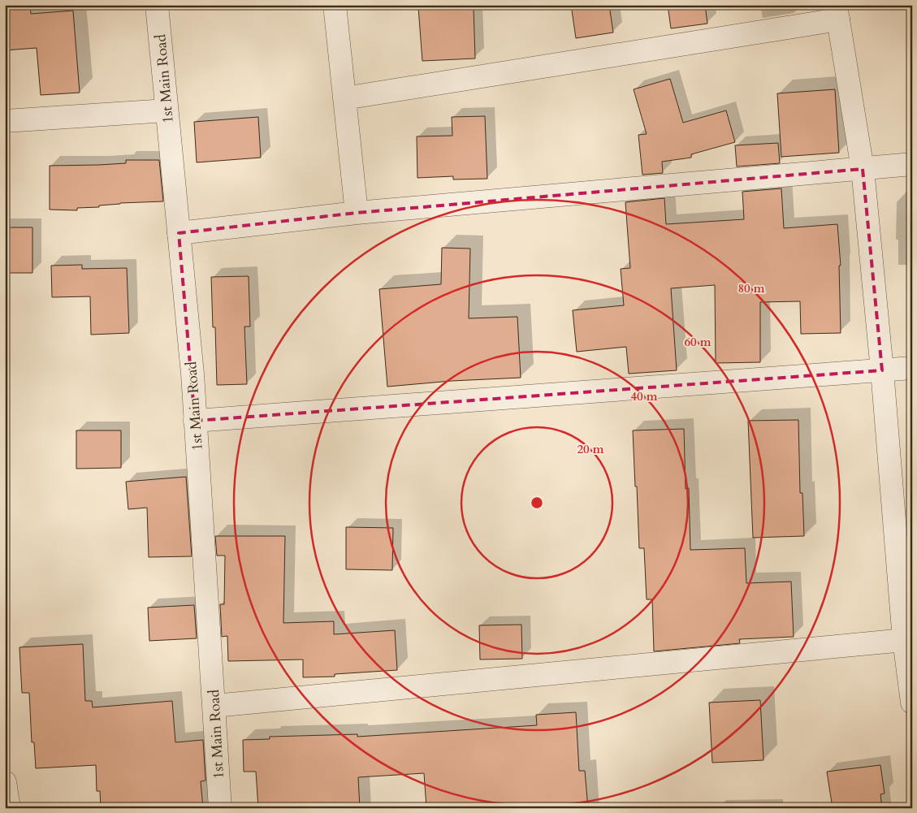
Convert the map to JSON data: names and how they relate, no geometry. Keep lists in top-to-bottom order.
{
  "streets": {
    "street": ["1st Main Road"]
  },
  "rings": [
    "80 m",
    "60 m",
    "40 m",
    "20 m"
  ]
}
